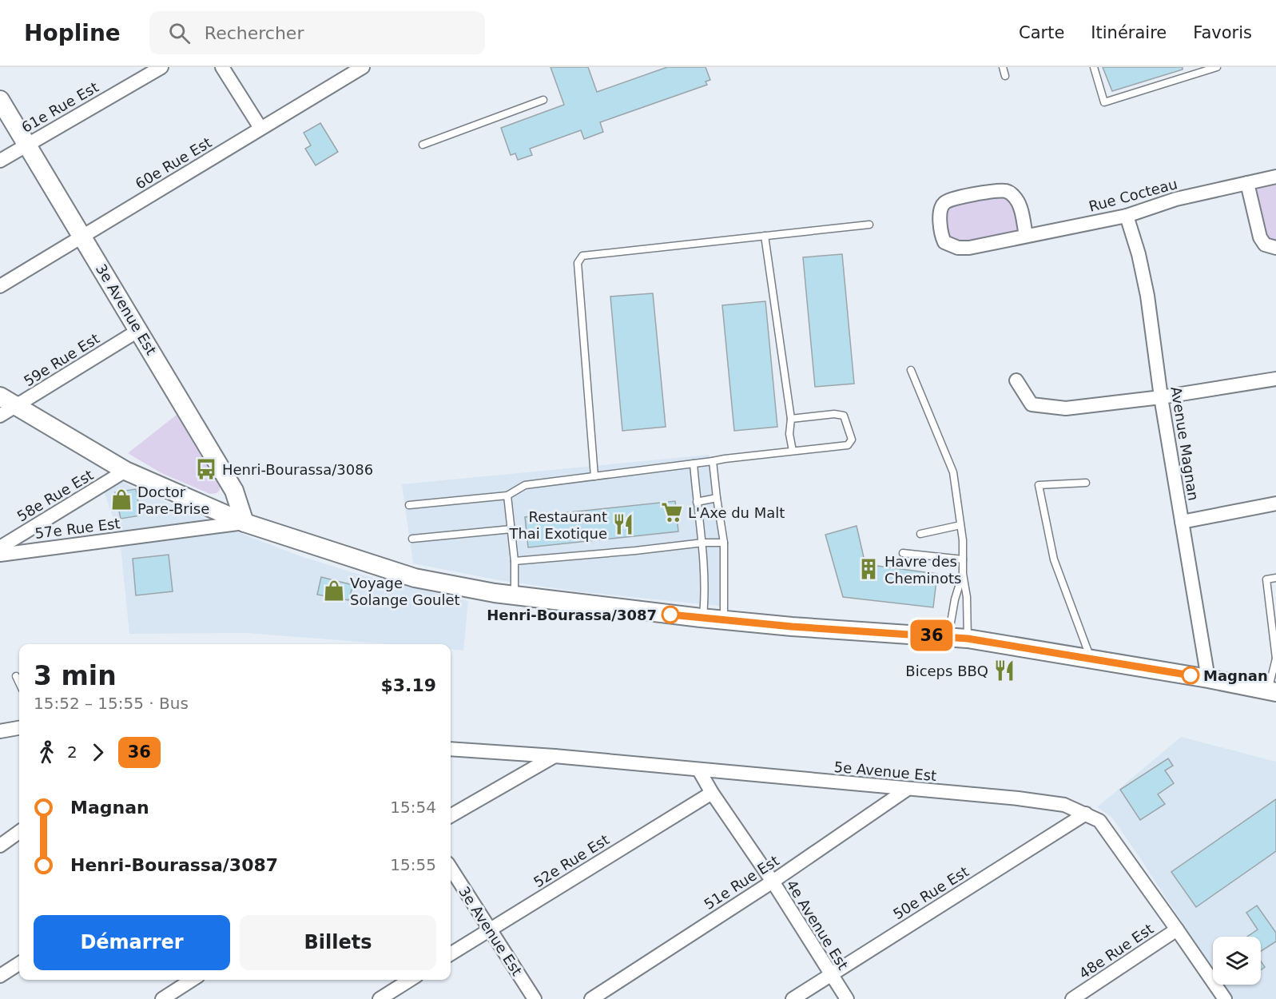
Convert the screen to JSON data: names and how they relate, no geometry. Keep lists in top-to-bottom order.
{
  "streets": {
    "main road": ["3e Avenue Est"],
    "street": [
      "61e Rue Est",
      "60e Rue Est",
      "Rue Cocteau",
      "59e Rue Est",
      "Avenue Magnan",
      "58e Rue Est",
      "57e Rue Est",
      "5e Avenue Est",
      "52e Rue Est",
      "51e Rue Est",
      "50e Rue Est",
      "4e Avenue Est",
      "48e Rue Est"
    ]
  },
  "crossings": [
    ["61e Rue Est", "3e Avenue Est"],
    ["60e Rue Est", "3e Avenue Est"],
    ["Rue Cocteau", "Avenue Magnan"],
    ["3e Avenue Est", "59e Rue Est"],
    ["3e Avenue Est", "57e Rue Est"],
    ["3e Avenue Est", "52e Rue Est"],
    ["5e Avenue Est", "51e Rue Est"],
    ["5e Avenue Est", "50e Rue Est"],
    ["5e Avenue Est", "4e Avenue Est"],
    ["5e Avenue Est", "48e Rue Est"],
    ["52e Rue Est", "4e Avenue Est"],
    ["51e Rue Est", "4e Avenue Est"],
    ["50e Rue Est", "4e Avenue Est"]
  ],
  "places": {
    "bus stop": ["Henri-Bourassa/3086"],
    "shop": ["Doctor Pare-Brise", "Voyage Solange Goulet"],
    "supermarket": ["L'Axe du Malt"],
    "restaurant": ["Restaurant Thai Exotique", "Biceps BBQ"],
    "building": ["Havre des Cheminots"],
    "other": ["Henri-Bourassa/3087", "Magnan"]
  },
  "lines": ["bus line 36"],
  "page": {
    "header": "Hopline",
    "search": "Rechercher",
    "nav": ["Carte", "Itinéraire", "Favoris"],
    "on_map": "36",
    "heading": ["3 min", "15:52 – 15:55 · Bus", "$3.19"],
    "legs": ["2", "36"],
    "list": [
      {
        "name": "Magnan",
        "value": "15:54"
      },
      {
        "name": "Henri-Bourassa/3087",
        "value": "15:55"
      }
    ],
    "buttons": ["Démarrer", "Billets"]
  }
}
